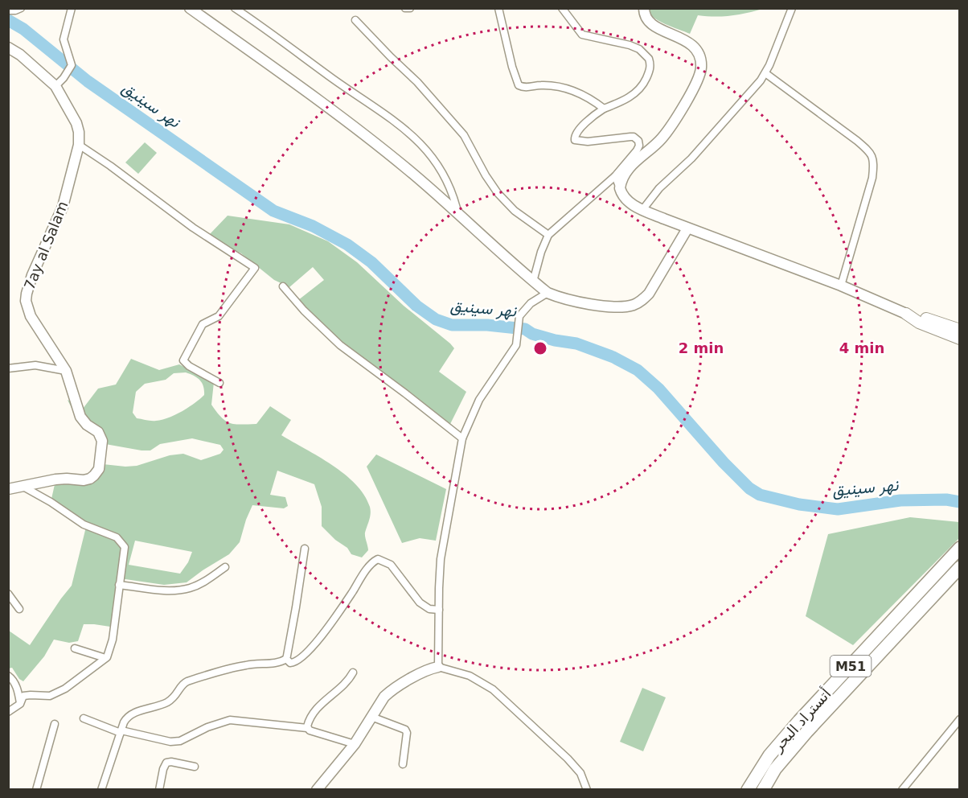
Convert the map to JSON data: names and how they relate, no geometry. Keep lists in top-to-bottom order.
{
  "streets": {
    "highway": ["M51", "أتستراد البحر"],
    "street": ["7ay al Salam"]
  },
  "water": ["نهر سينيق"],
  "rings": ["2 min", "4 min"]
}
